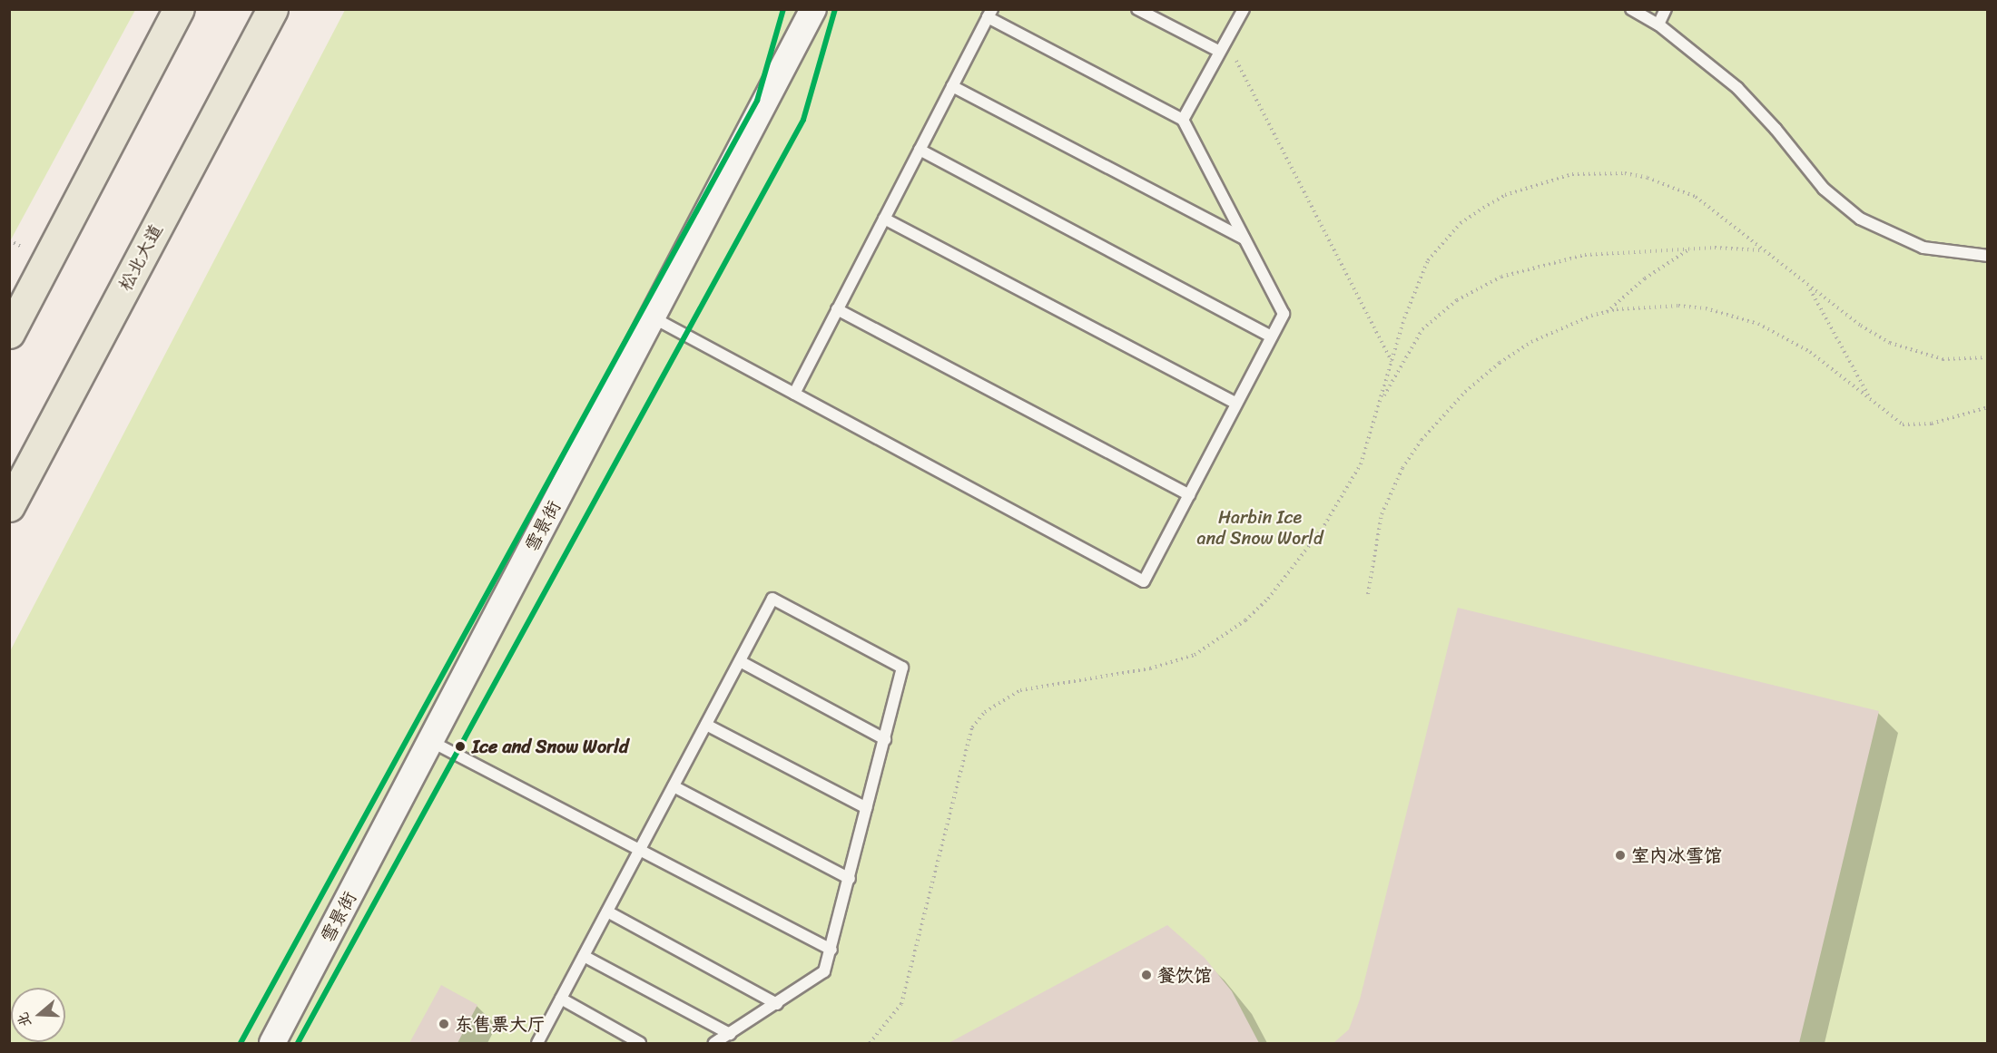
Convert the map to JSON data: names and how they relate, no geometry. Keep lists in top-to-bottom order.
{
  "streets": {
    "highway": ["松北大道"],
    "street": ["雪景街"]
  },
  "parks": ["Harbin Ice and Snow World"],
  "places": [
    "Ice and Snow World",
    "室内冰雪馆",
    "餐饮馆",
    "东售票大厅"
  ],
  "north": "left"
}
